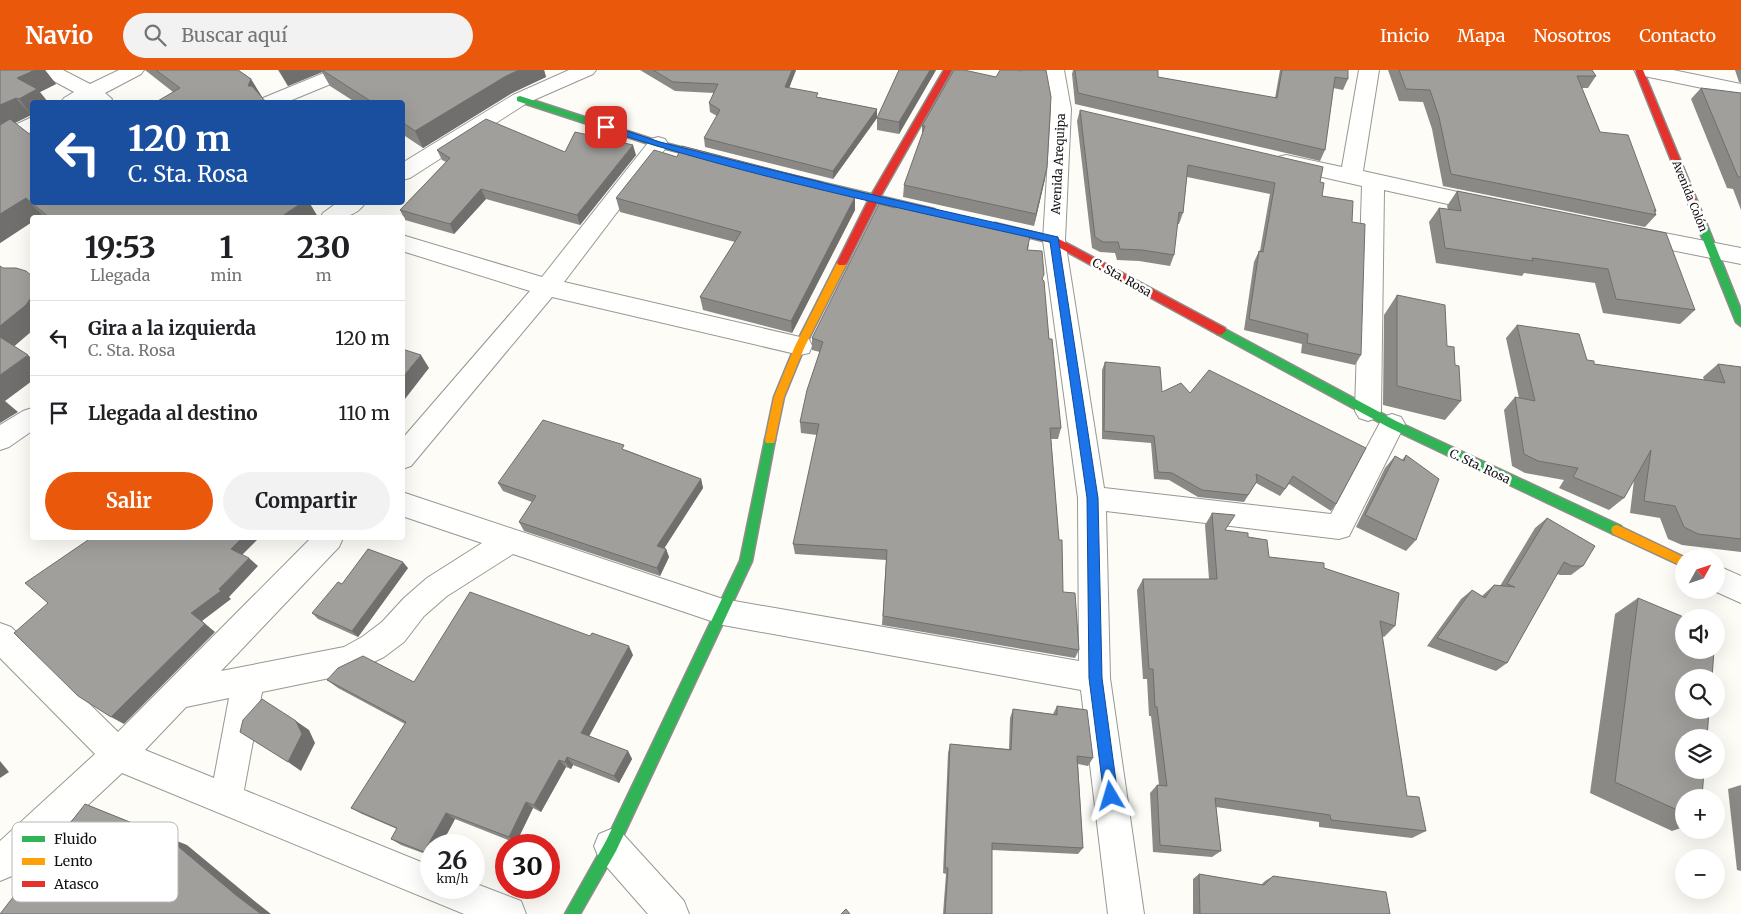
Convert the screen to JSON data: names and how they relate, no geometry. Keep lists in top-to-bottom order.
{
  "streets": {
    "street": ["Avenida Arequipa", "Avenida Colón", "C. Sta. Rosa"]
  },
  "crossings": [
    ["Avenida Arequipa", "C. Sta. Rosa"]
  ],
  "legend": ["Fluido", "Lento", "Atasco"],
  "north": "top right",
  "page": {
    "header": "Navio",
    "search": "Buscar aquí",
    "nav": [
      "Inicio",
      "Mapa",
      "Nosotros",
      "Contacto"
    ],
    "turn": ["120 m", "C. Sta. Rosa"],
    "eta": [
      "19:53",
      "Llegada",
      "1",
      "min",
      "230",
      "m"
    ],
    "list": [
      {
        "name": "Gira a la izquierda",
        "note": "C. Sta. Rosa",
        "value": "120 m"
      },
      {
        "name": "Llegada al destino",
        "value": "110 m"
      }
    ],
    "buttons": ["Salir", "Compartir"],
    "map_buttons": ["+", "−"],
    "speed": "26 km/h",
    "limit": "30"
  }
}
